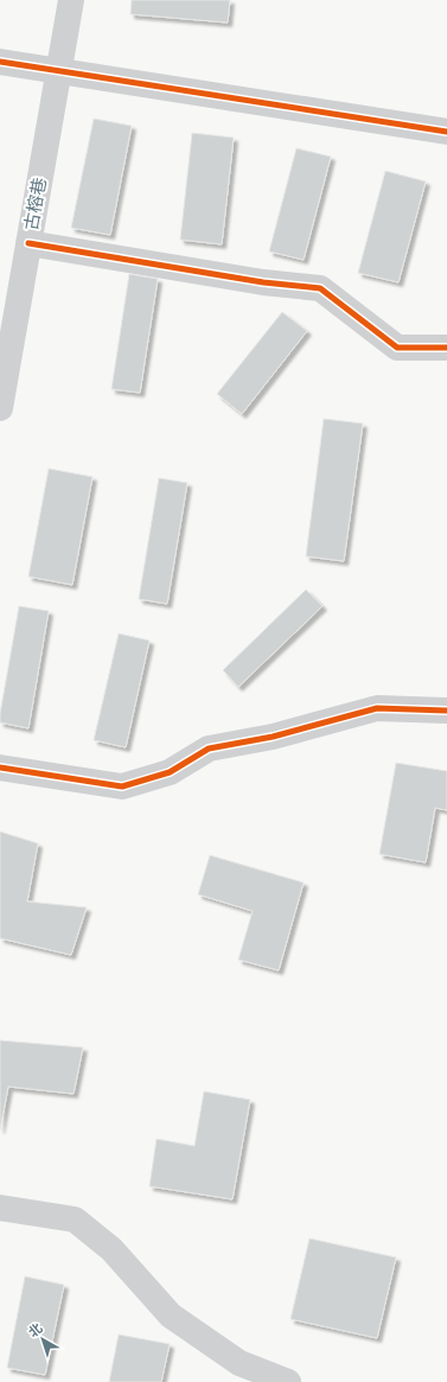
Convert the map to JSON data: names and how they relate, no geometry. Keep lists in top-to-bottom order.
{
  "streets": {
    "street": ["古榕巷"]
  },
  "north": "top left"
}
